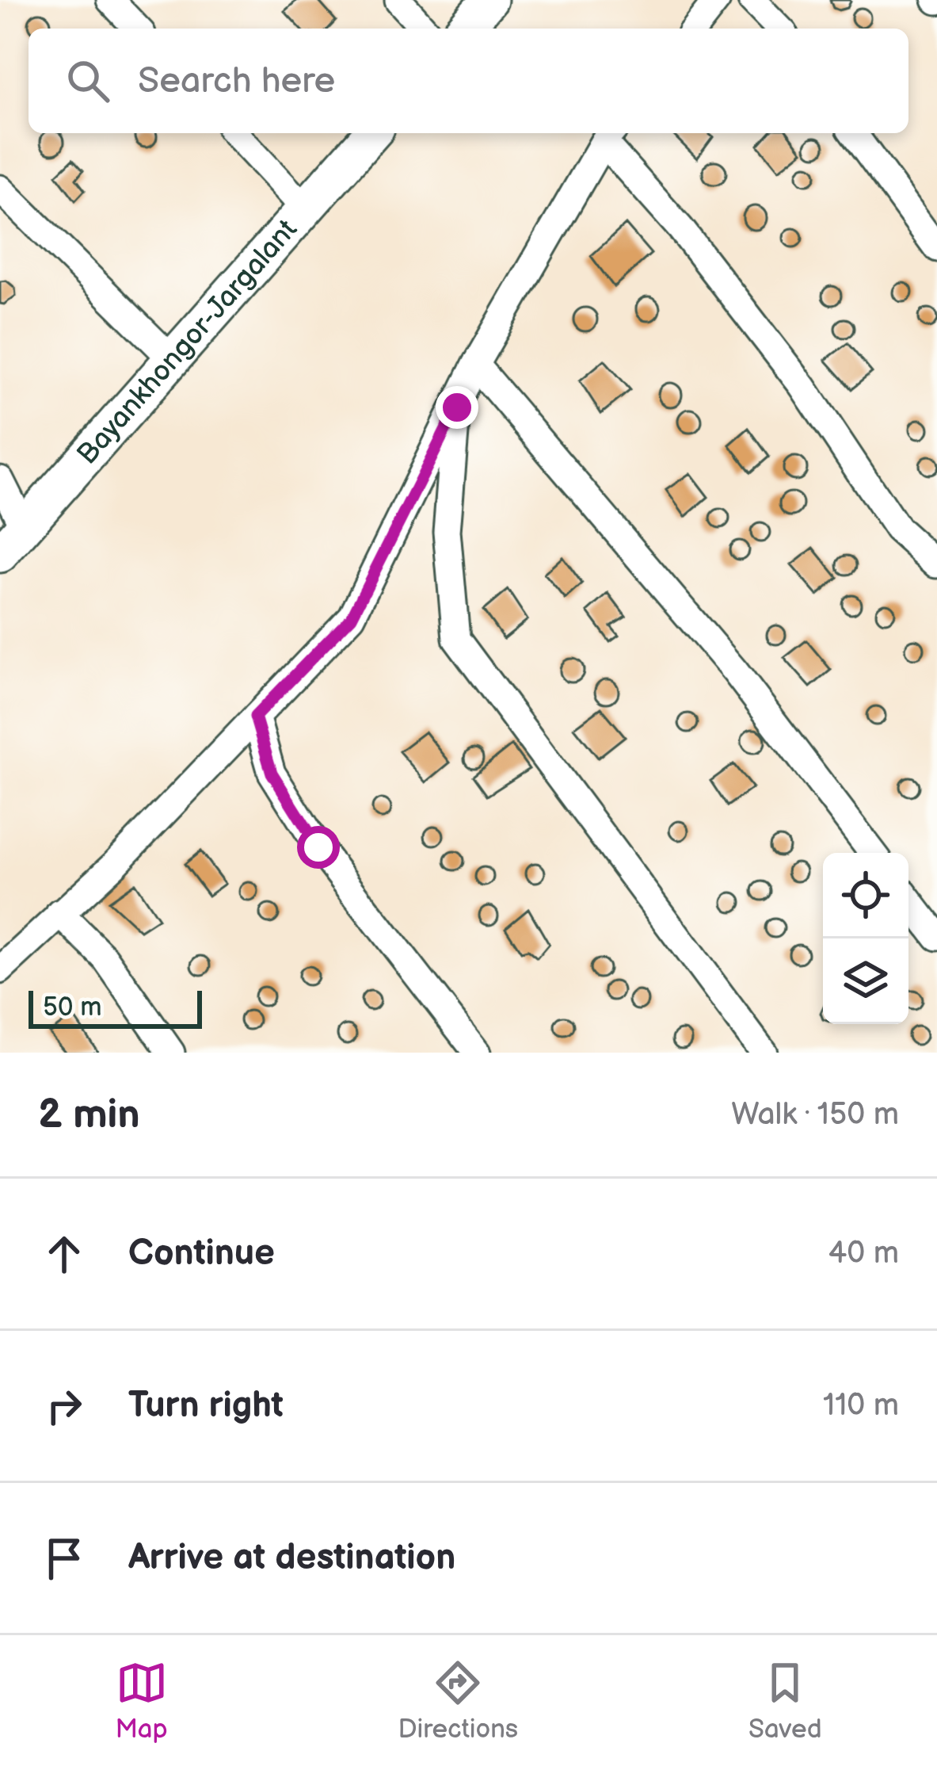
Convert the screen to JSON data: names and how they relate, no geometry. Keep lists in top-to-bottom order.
{
  "streets": {
    "street": ["Bayankhongor-Jargalant"]
  },
  "scale_bar": "50 m",
  "page": {
    "search": "Search here",
    "scale": "50 m",
    "heading": ["2 min", "Walk · 150 m"],
    "list": [
      ["Continue", "40 m"],
      ["Turn right", "110 m"],
      "Arrive at destination"
    ],
    "nav": ["Map", "Directions", "Saved"]
  }
}
